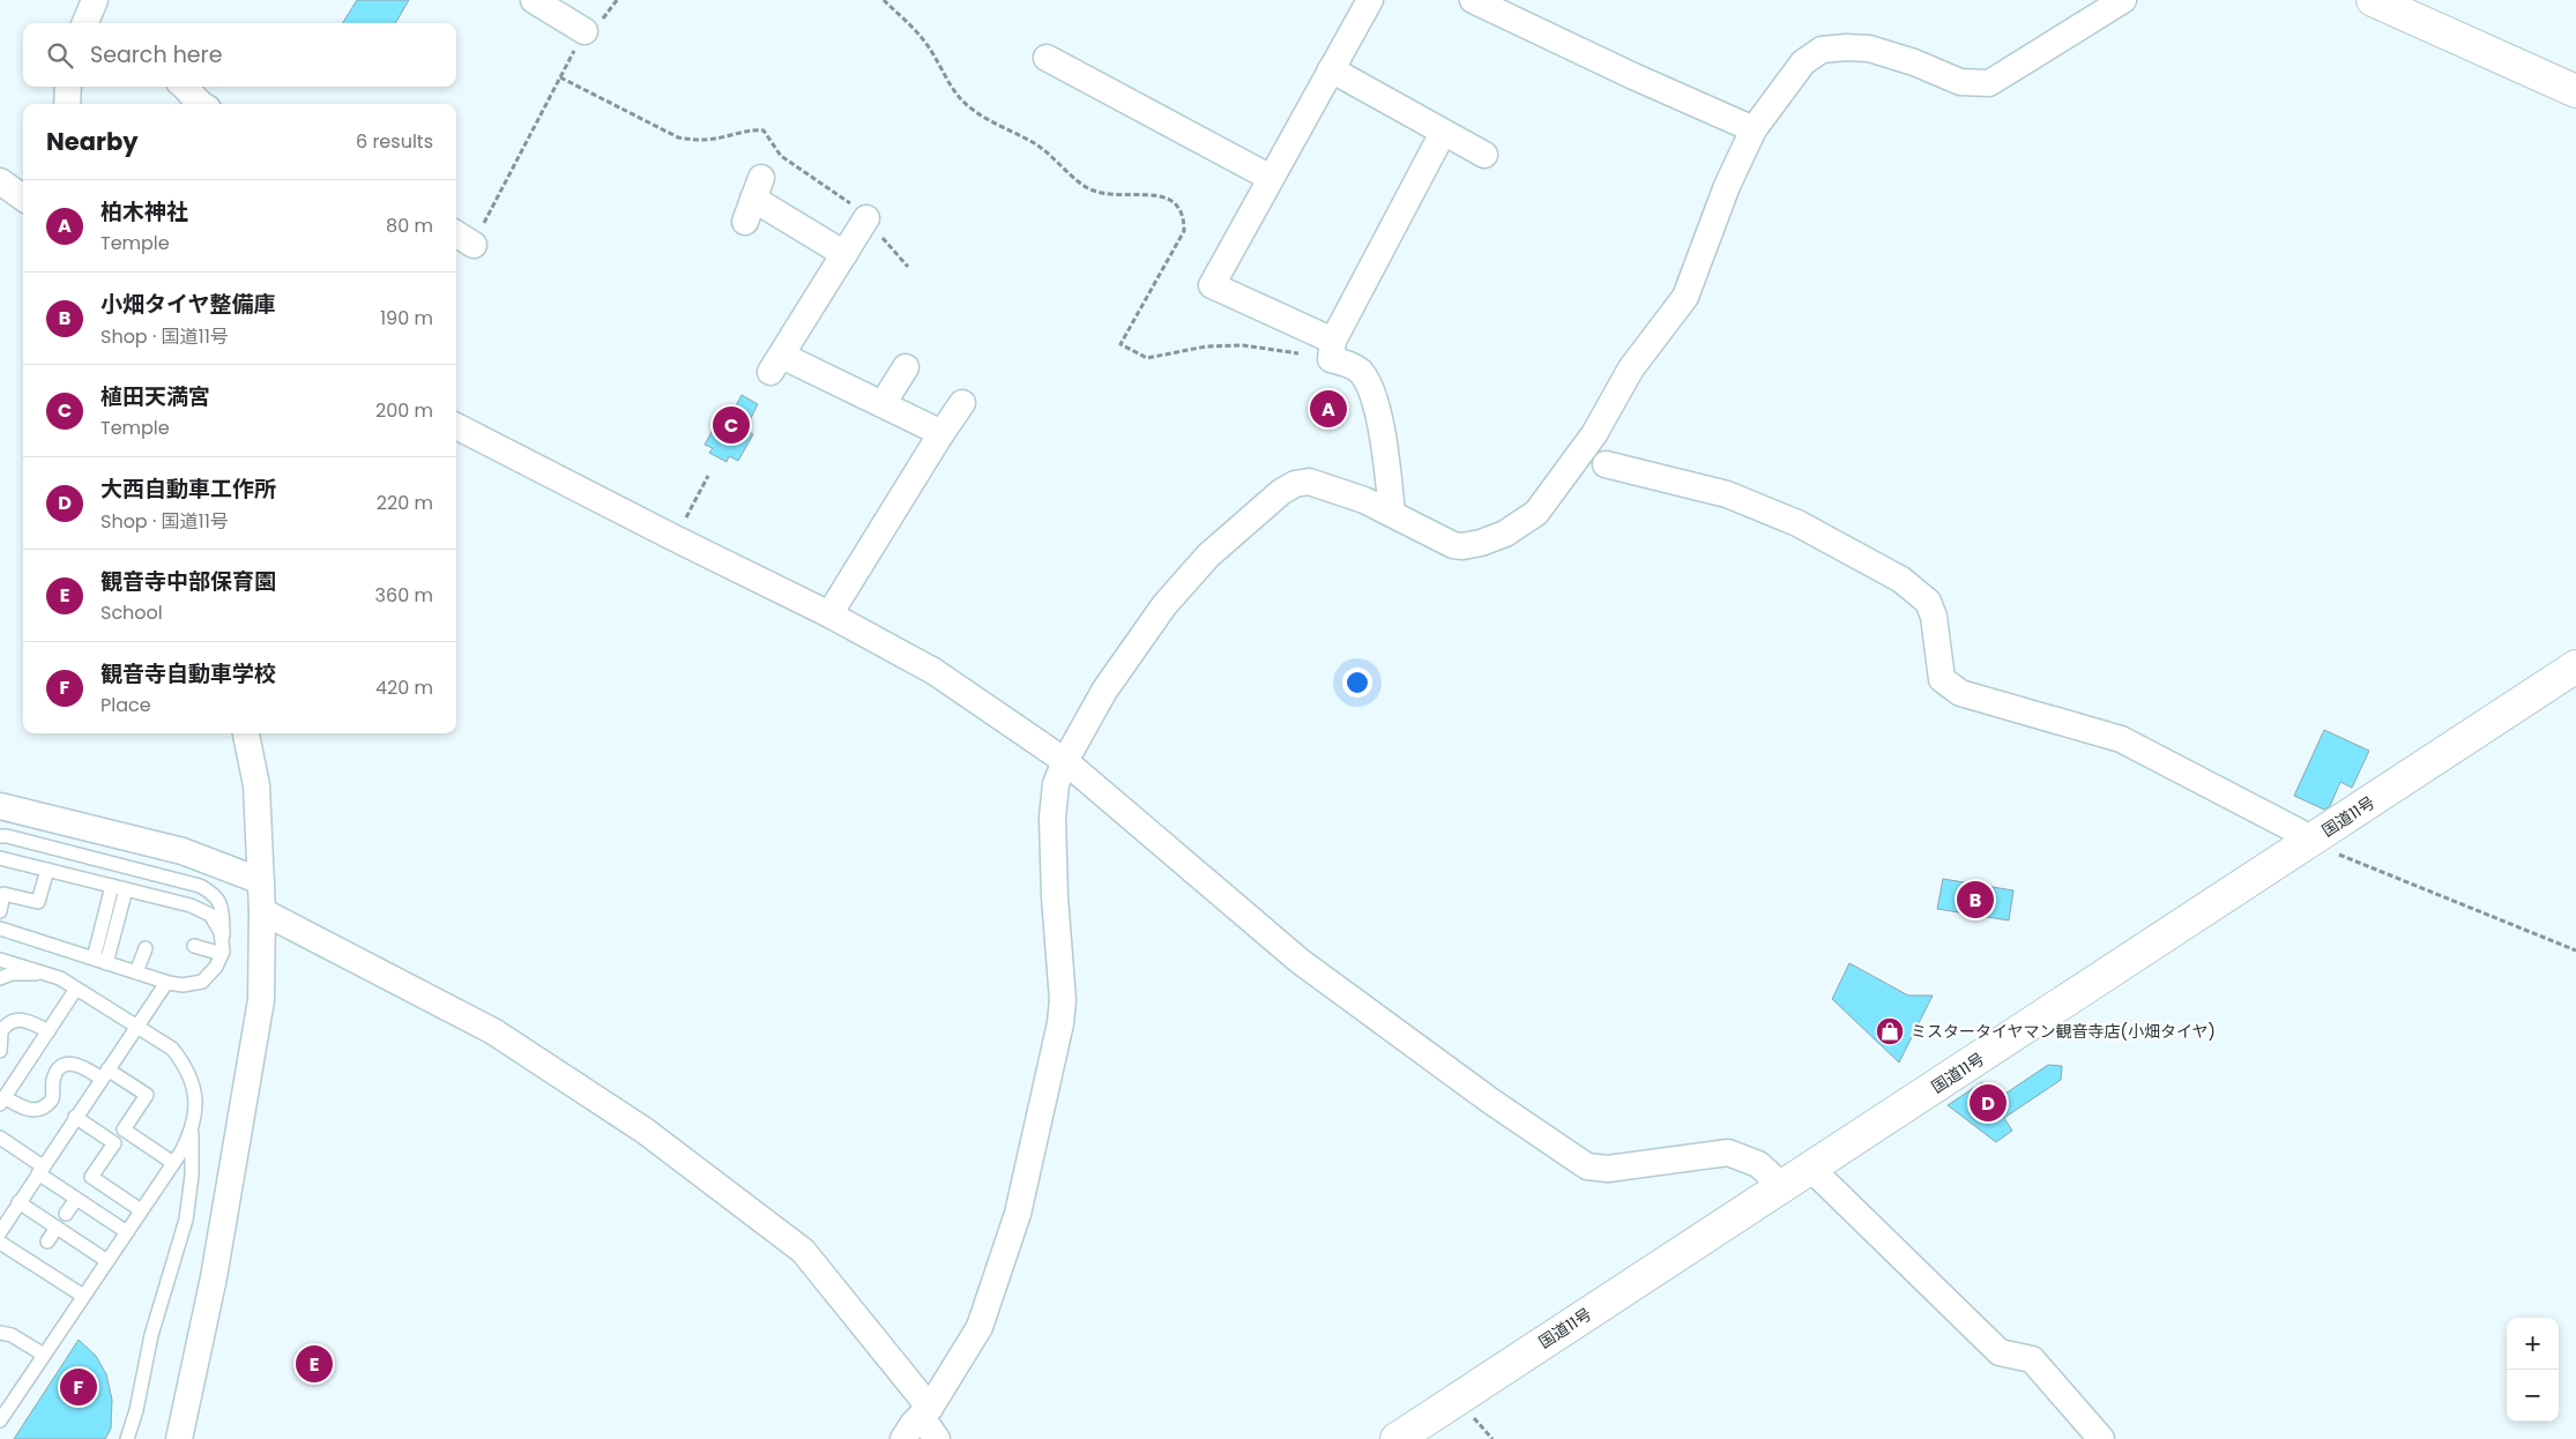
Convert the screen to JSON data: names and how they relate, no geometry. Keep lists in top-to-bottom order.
{
  "streets": {
    "main road": ["国道11号"]
  },
  "places": {
    "shop": ["ミスタータイヤマン観音寺店(小畑タイヤ)"]
  },
  "page": {
    "search": "Search here",
    "heading": ["Nearby", "6 results"],
    "list": [
      {
        "mark": "A",
        "name": "柏木神社",
        "note": "Temple",
        "value": "80 m"
      },
      {
        "mark": "B",
        "name": "小畑タイヤ整備庫",
        "note": "Shop · 国道11号",
        "value": "190 m"
      },
      {
        "mark": "C",
        "name": "植田天満宮",
        "note": "Temple",
        "value": "200 m"
      },
      {
        "mark": "D",
        "name": "大西自動車工作所",
        "note": "Shop · 国道11号",
        "value": "220 m"
      },
      {
        "mark": "E",
        "name": "観音寺中部保育園",
        "note": "School",
        "value": "360 m"
      },
      {
        "mark": "F",
        "name": "観音寺自動車学校",
        "note": "Place",
        "value": "420 m"
      }
    ],
    "pins": [
      "A",
      "C",
      "B",
      "D",
      "E",
      "F"
    ],
    "map_buttons": ["+", "−"]
  }
}
